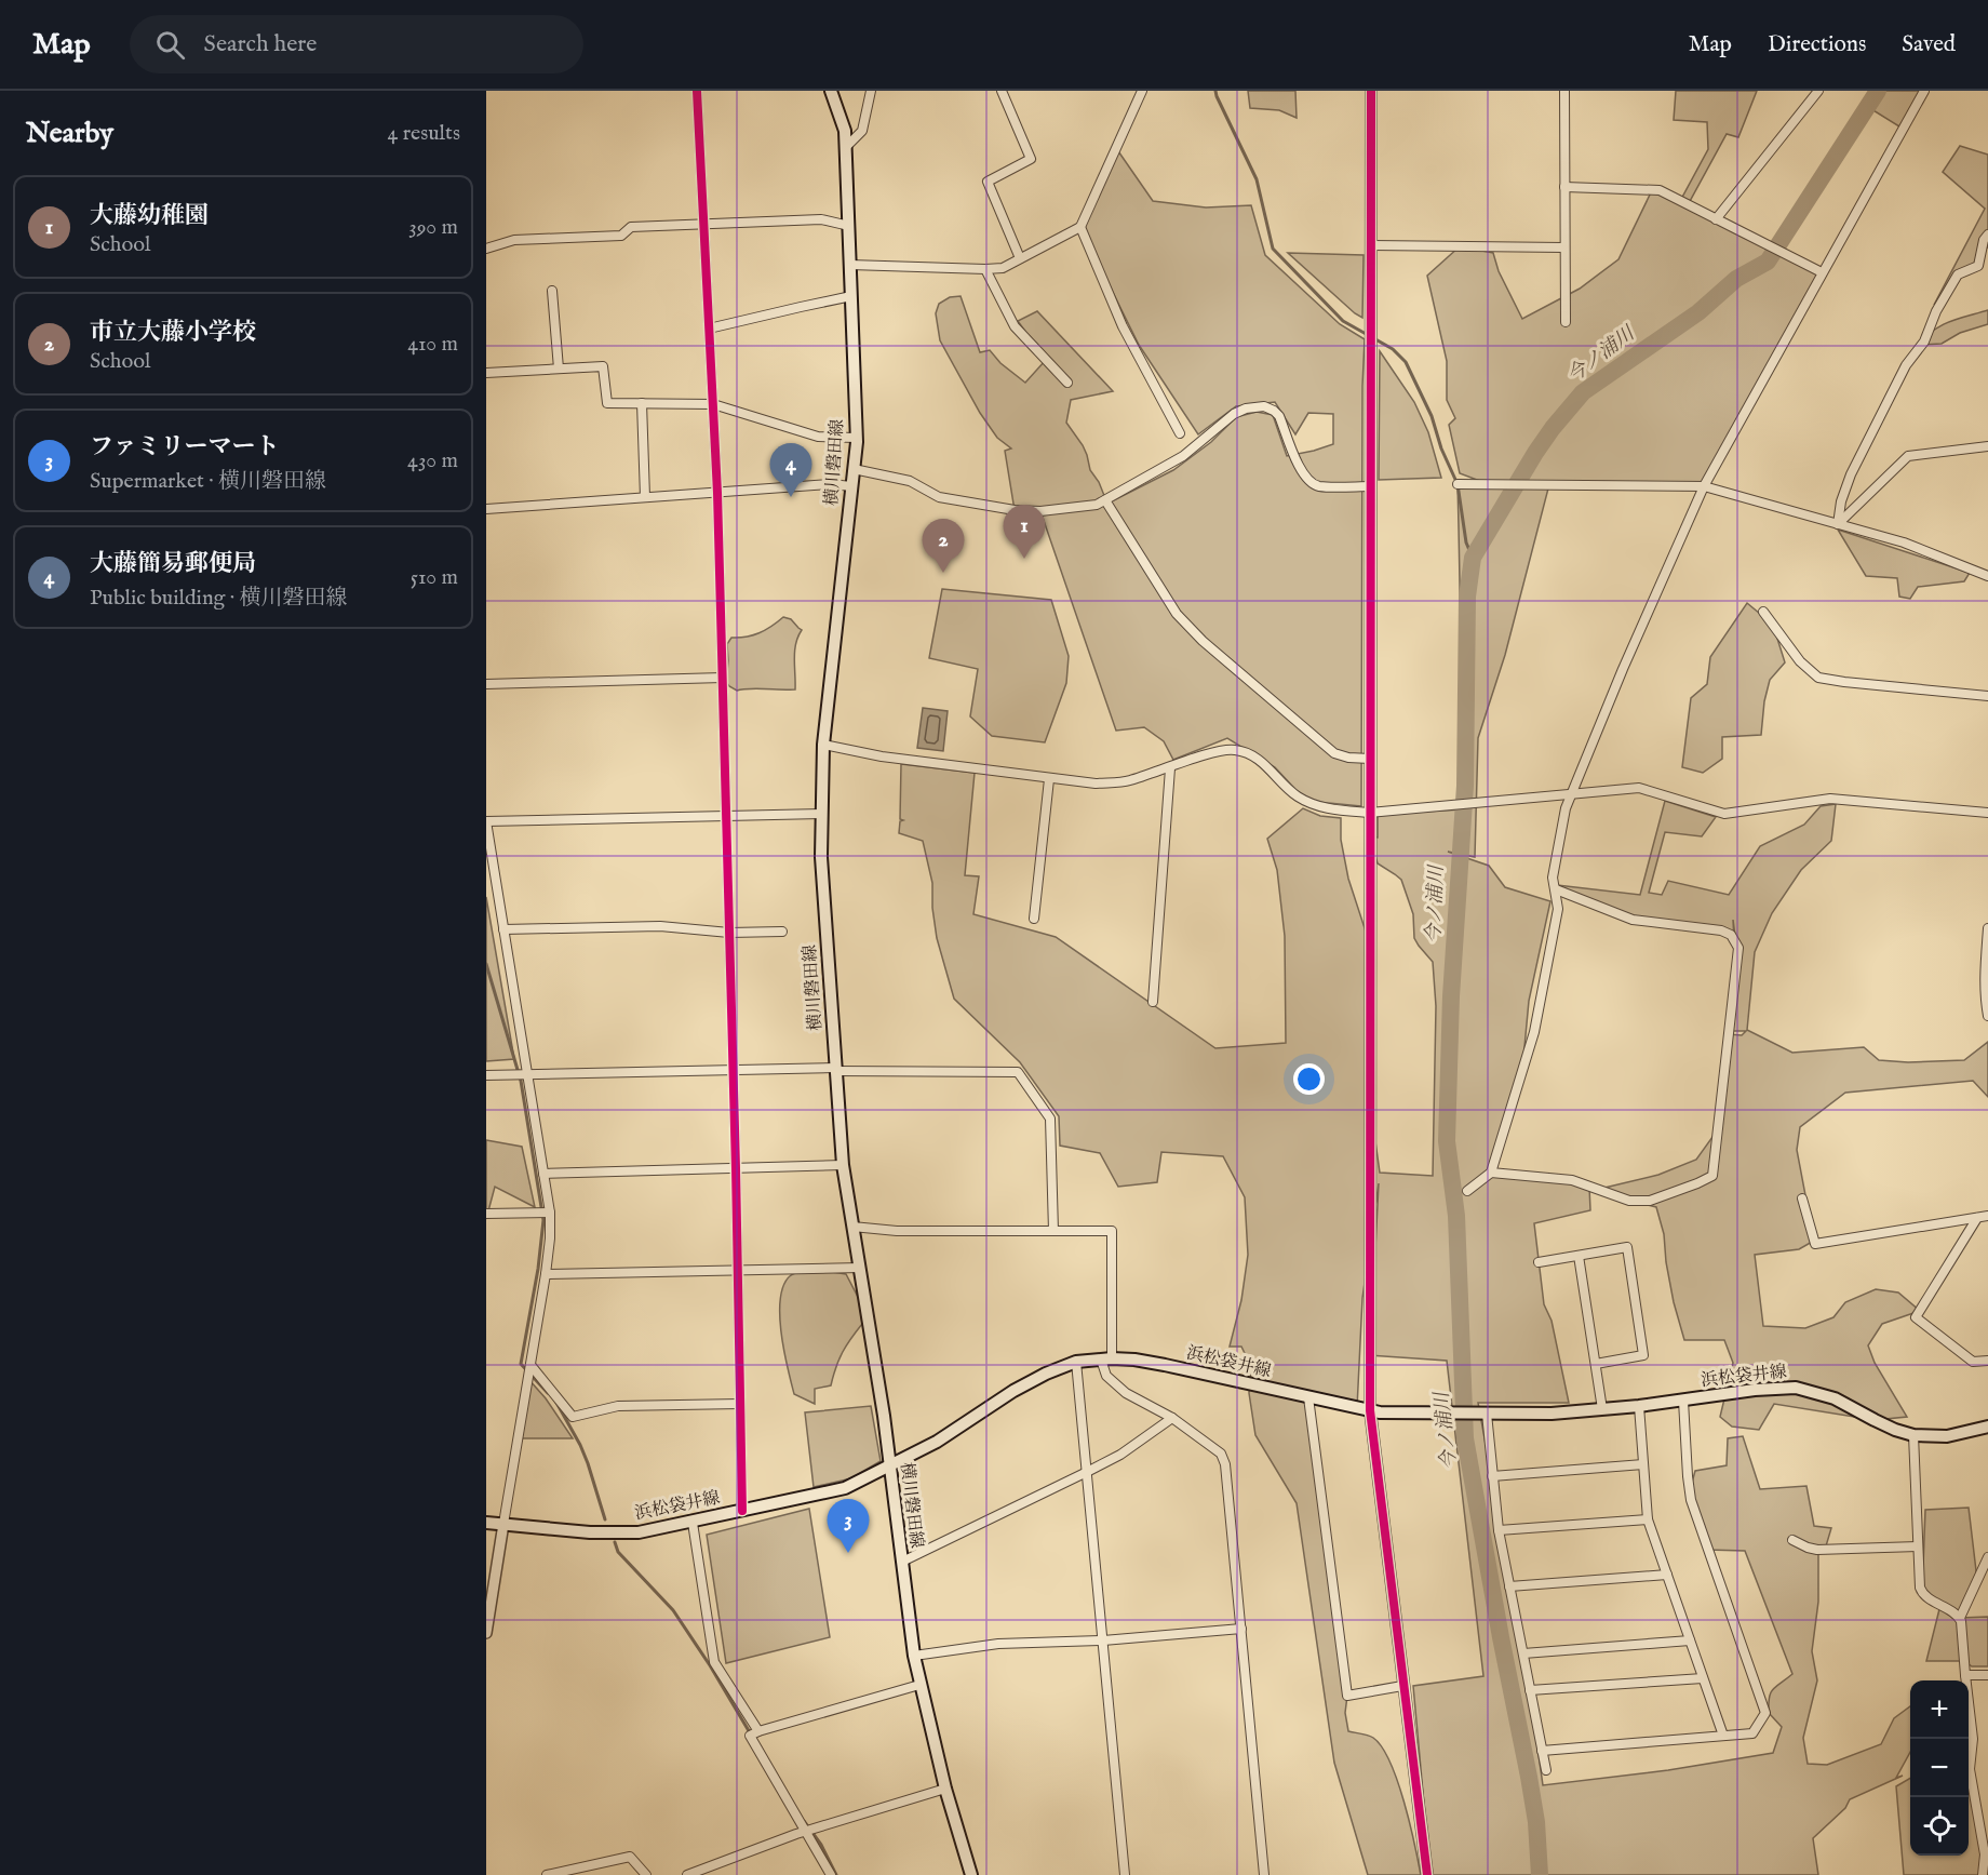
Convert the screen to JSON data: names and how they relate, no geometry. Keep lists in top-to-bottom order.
{
  "streets": {
    "main road": ["横川磐田線", "浜松袋井線"]
  },
  "crossings": [
    ["横川磐田線", "浜松袋井線"]
  ],
  "water": ["今ノ浦川"],
  "page": {
    "header": "Map",
    "search": "Search here",
    "nav": ["Map", "Directions", "Saved"],
    "heading": ["Nearby", "4 results"],
    "list": [
      {
        "mark": "1",
        "name": "大藤幼稚園",
        "note": "School",
        "value": "390 m"
      },
      {
        "mark": "2",
        "name": "市立大藤小学校",
        "note": "School",
        "value": "410 m"
      },
      {
        "mark": "3",
        "name": "ファミリーマート",
        "note": "Supermarket · 横川磐田線",
        "value": "430 m"
      },
      {
        "mark": "4",
        "name": "大藤簡易郵便局",
        "note": "Public building · 横川磐田線",
        "value": "510 m"
      }
    ],
    "pins": [
      "4",
      "1",
      "2",
      "3"
    ],
    "map_buttons": ["+", "−"]
  }
}
